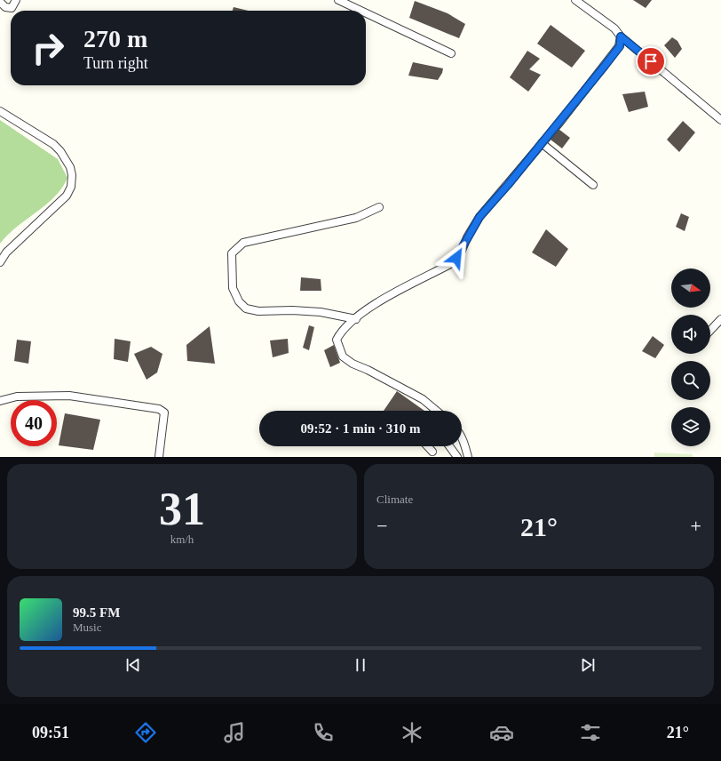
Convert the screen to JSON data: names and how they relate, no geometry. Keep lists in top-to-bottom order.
{
  "north": "right",
  "page": {
    "turn": ["270 m", "Turn right"],
    "limit": "40",
    "trip": "09:52 · 1 min · 310 m",
    "tile": [
      ["31", "km/h"],
      "Climate"
    ],
    "heat": ["−", "21°", "+"],
    "song": ["99.5 FM", "Music"],
    "tabs": ["09:51", "21°"]
  }
}
